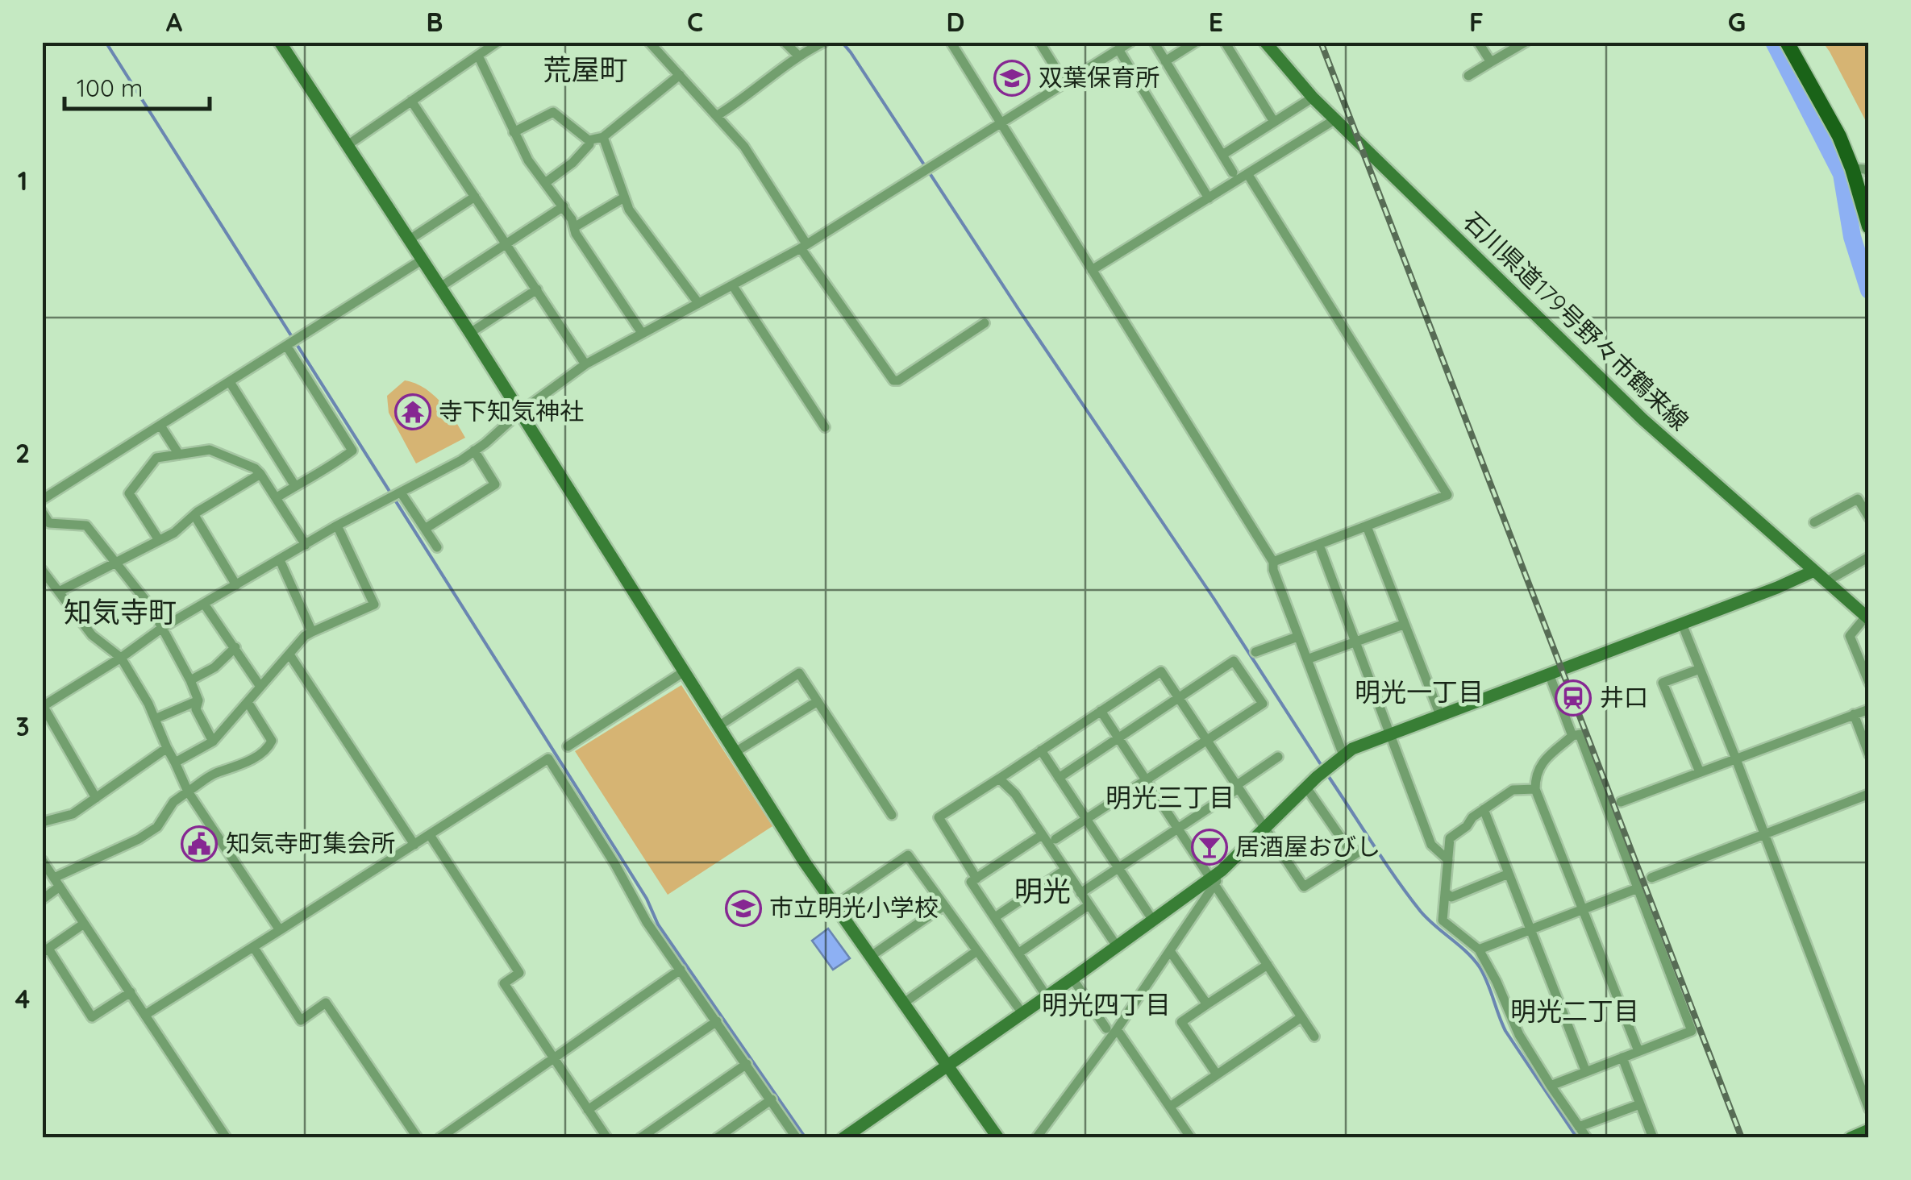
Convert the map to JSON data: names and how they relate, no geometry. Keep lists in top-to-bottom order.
{
  "streets": {
    "street": ["石川県道179号野々市鶴来線"]
  },
  "districts": [
    "荒屋町",
    "知気寺町",
    "明光一丁目",
    "明光三丁目",
    "明光",
    "明光四丁目",
    "明光二丁目"
  ],
  "places": {
    "school or university": ["双葉保育所", "市立明光小学校"],
    "temple": ["寺下知気神社"],
    "station": ["井口"],
    "public building": ["知気寺町集会所"],
    "bar": ["居酒屋おびし"]
  },
  "scale_bar": "100 m",
  "grid": {
    "columns": [
      "A",
      "B",
      "C",
      "D",
      "E",
      "F",
      "G"
    ],
    "rows": [
      "1",
      "2",
      "3",
      "4"
    ]
  }
}
